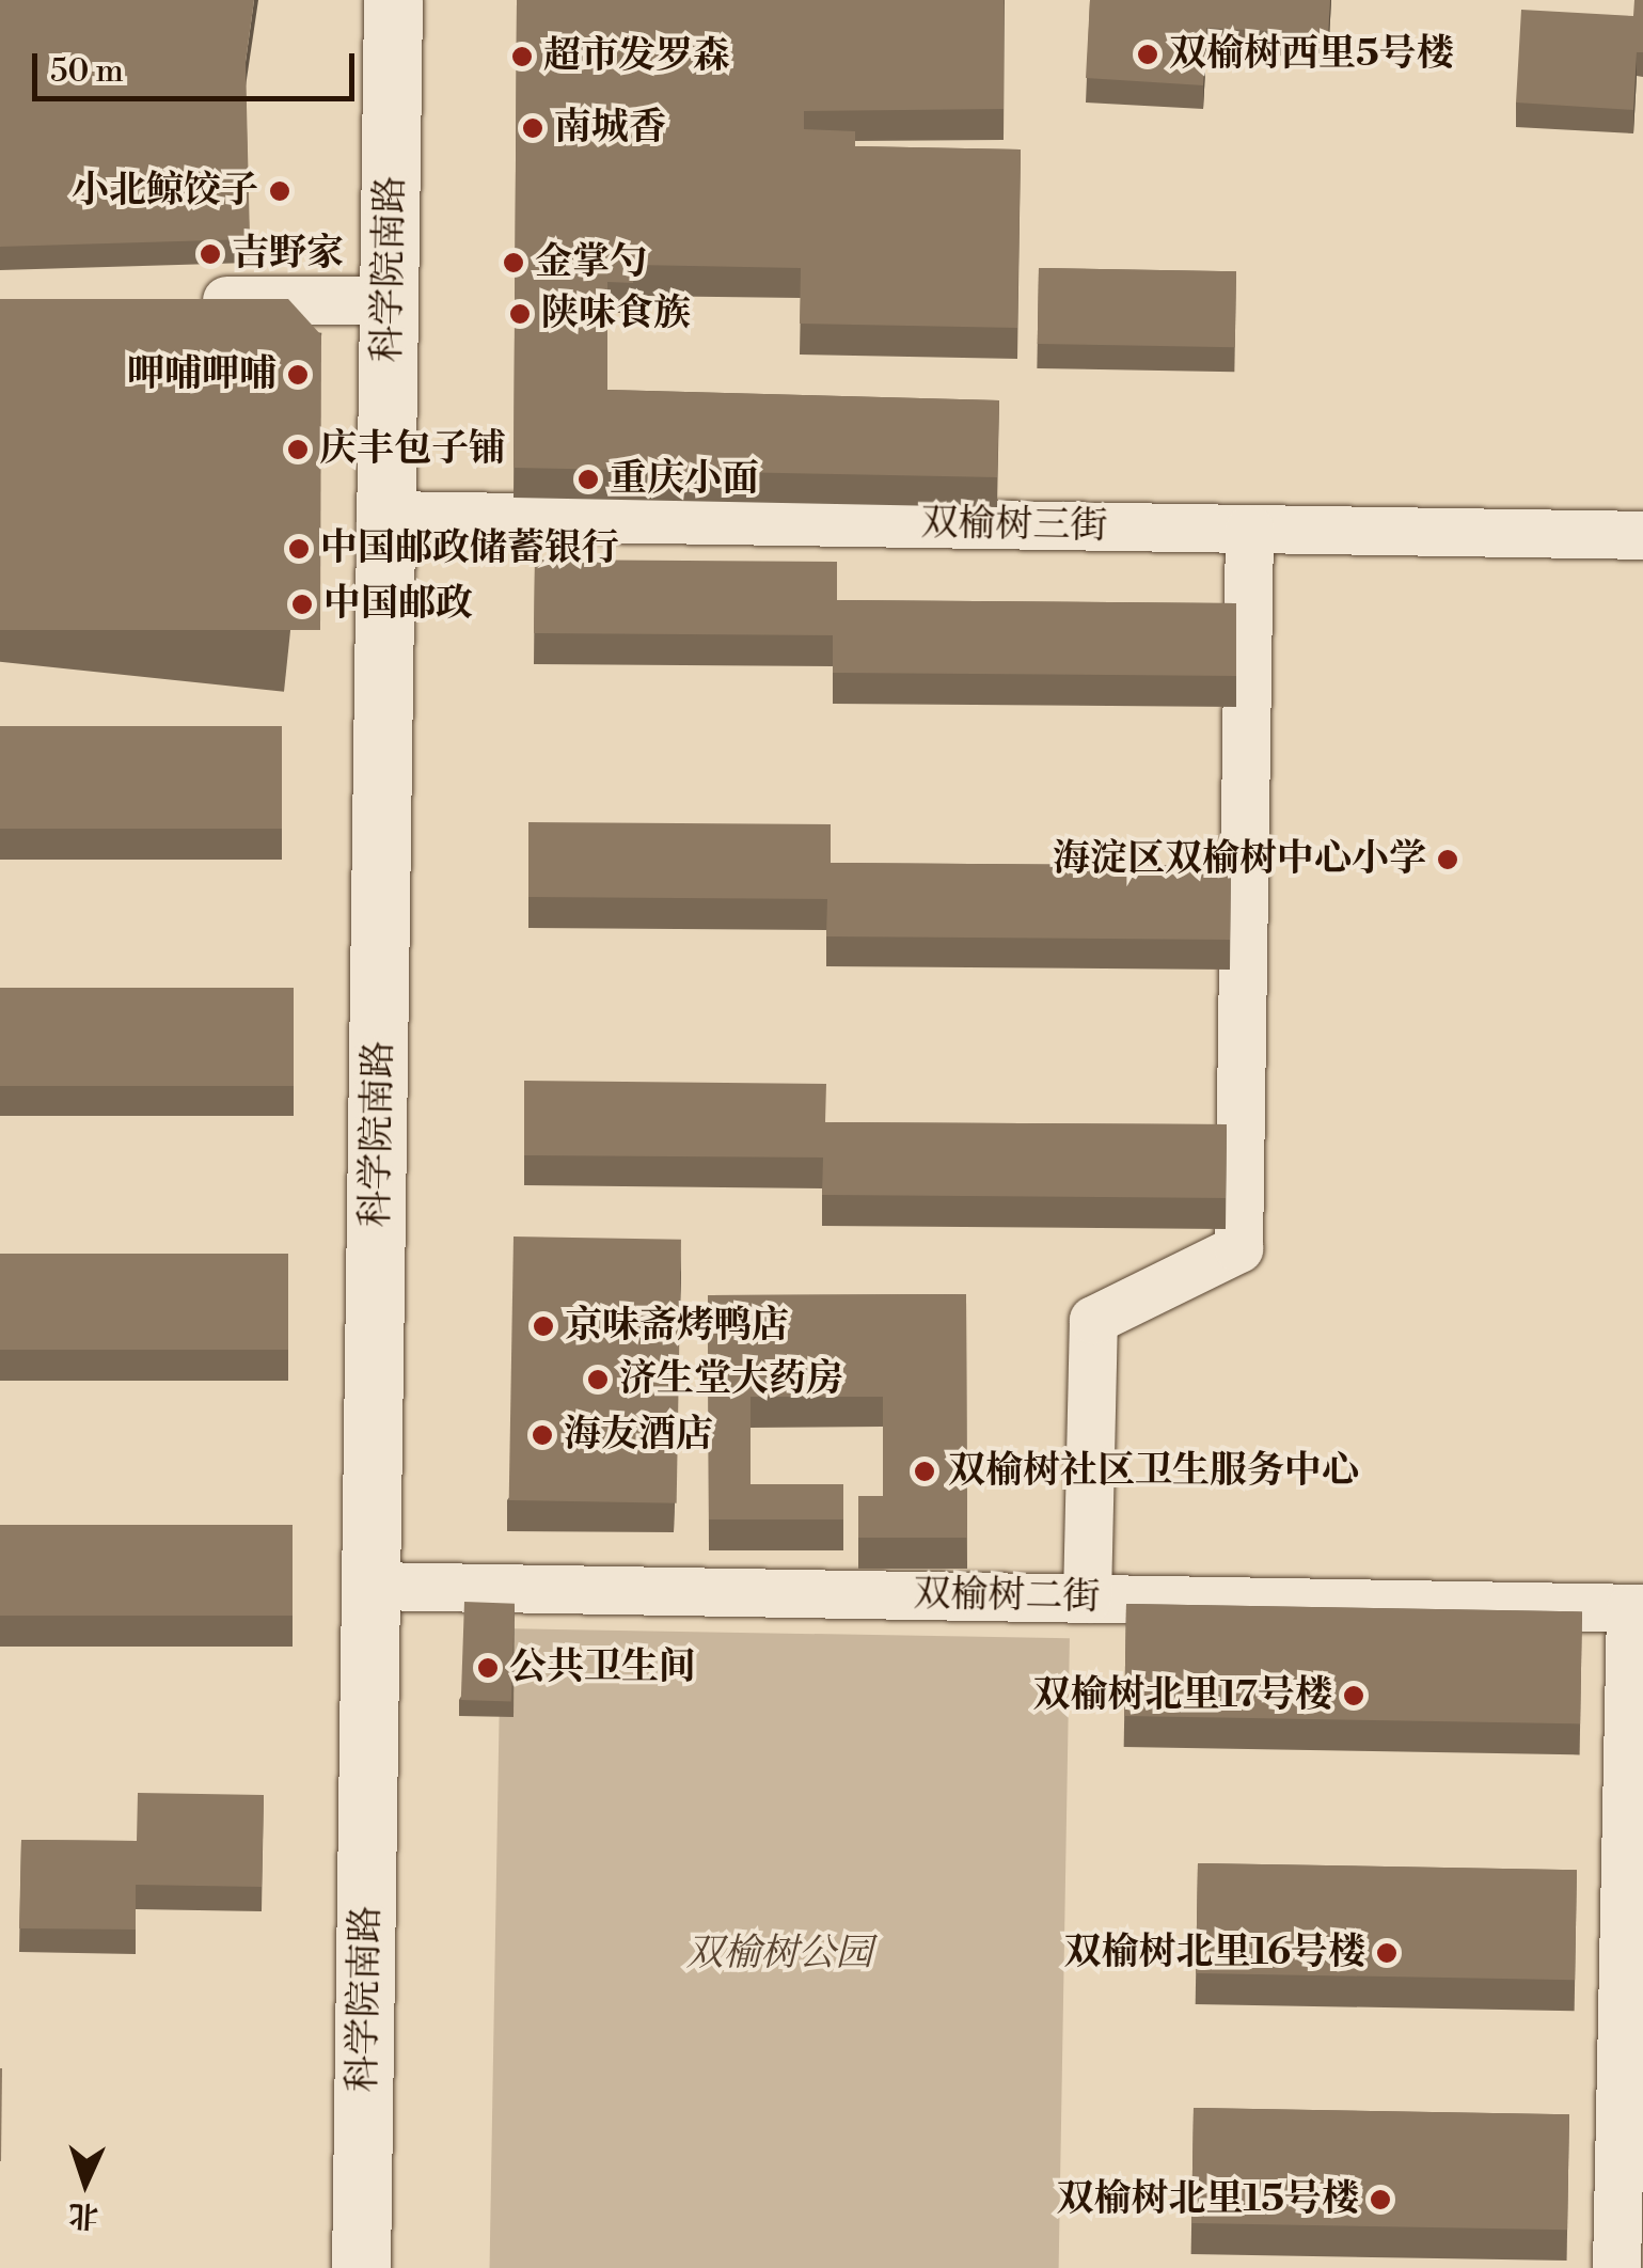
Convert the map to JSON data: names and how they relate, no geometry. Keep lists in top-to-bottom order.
{
  "streets": {
    "street": ["科学院南路", "双榆树三街", "双榆树二街"]
  },
  "crossings": [
    ["科学院南路", "双榆树三街"],
    ["科学院南路", "双榆树二街"]
  ],
  "parks": ["双榆树公园"],
  "places": [
    "双榆树西里5号楼",
    "超市发罗森",
    "南城香",
    "小北鲸饺子",
    "吉野家",
    "金掌勺",
    "陕味食族",
    "呷哺呷哺",
    "庆丰包子铺",
    "重庆小面",
    "中国邮政储蓄银行",
    "中国邮政",
    "海淀区双榆树中心小学",
    "京味斋烤鸭店",
    "济生堂大药房",
    "海友酒店",
    "双榆树社区卫生服务中心",
    "公共卫生间",
    "双榆树北里17号楼",
    "双榆树北里16号楼",
    "双榆树北里15号楼"
  ],
  "scale_bar": "50 m",
  "north": "bottom"
}
